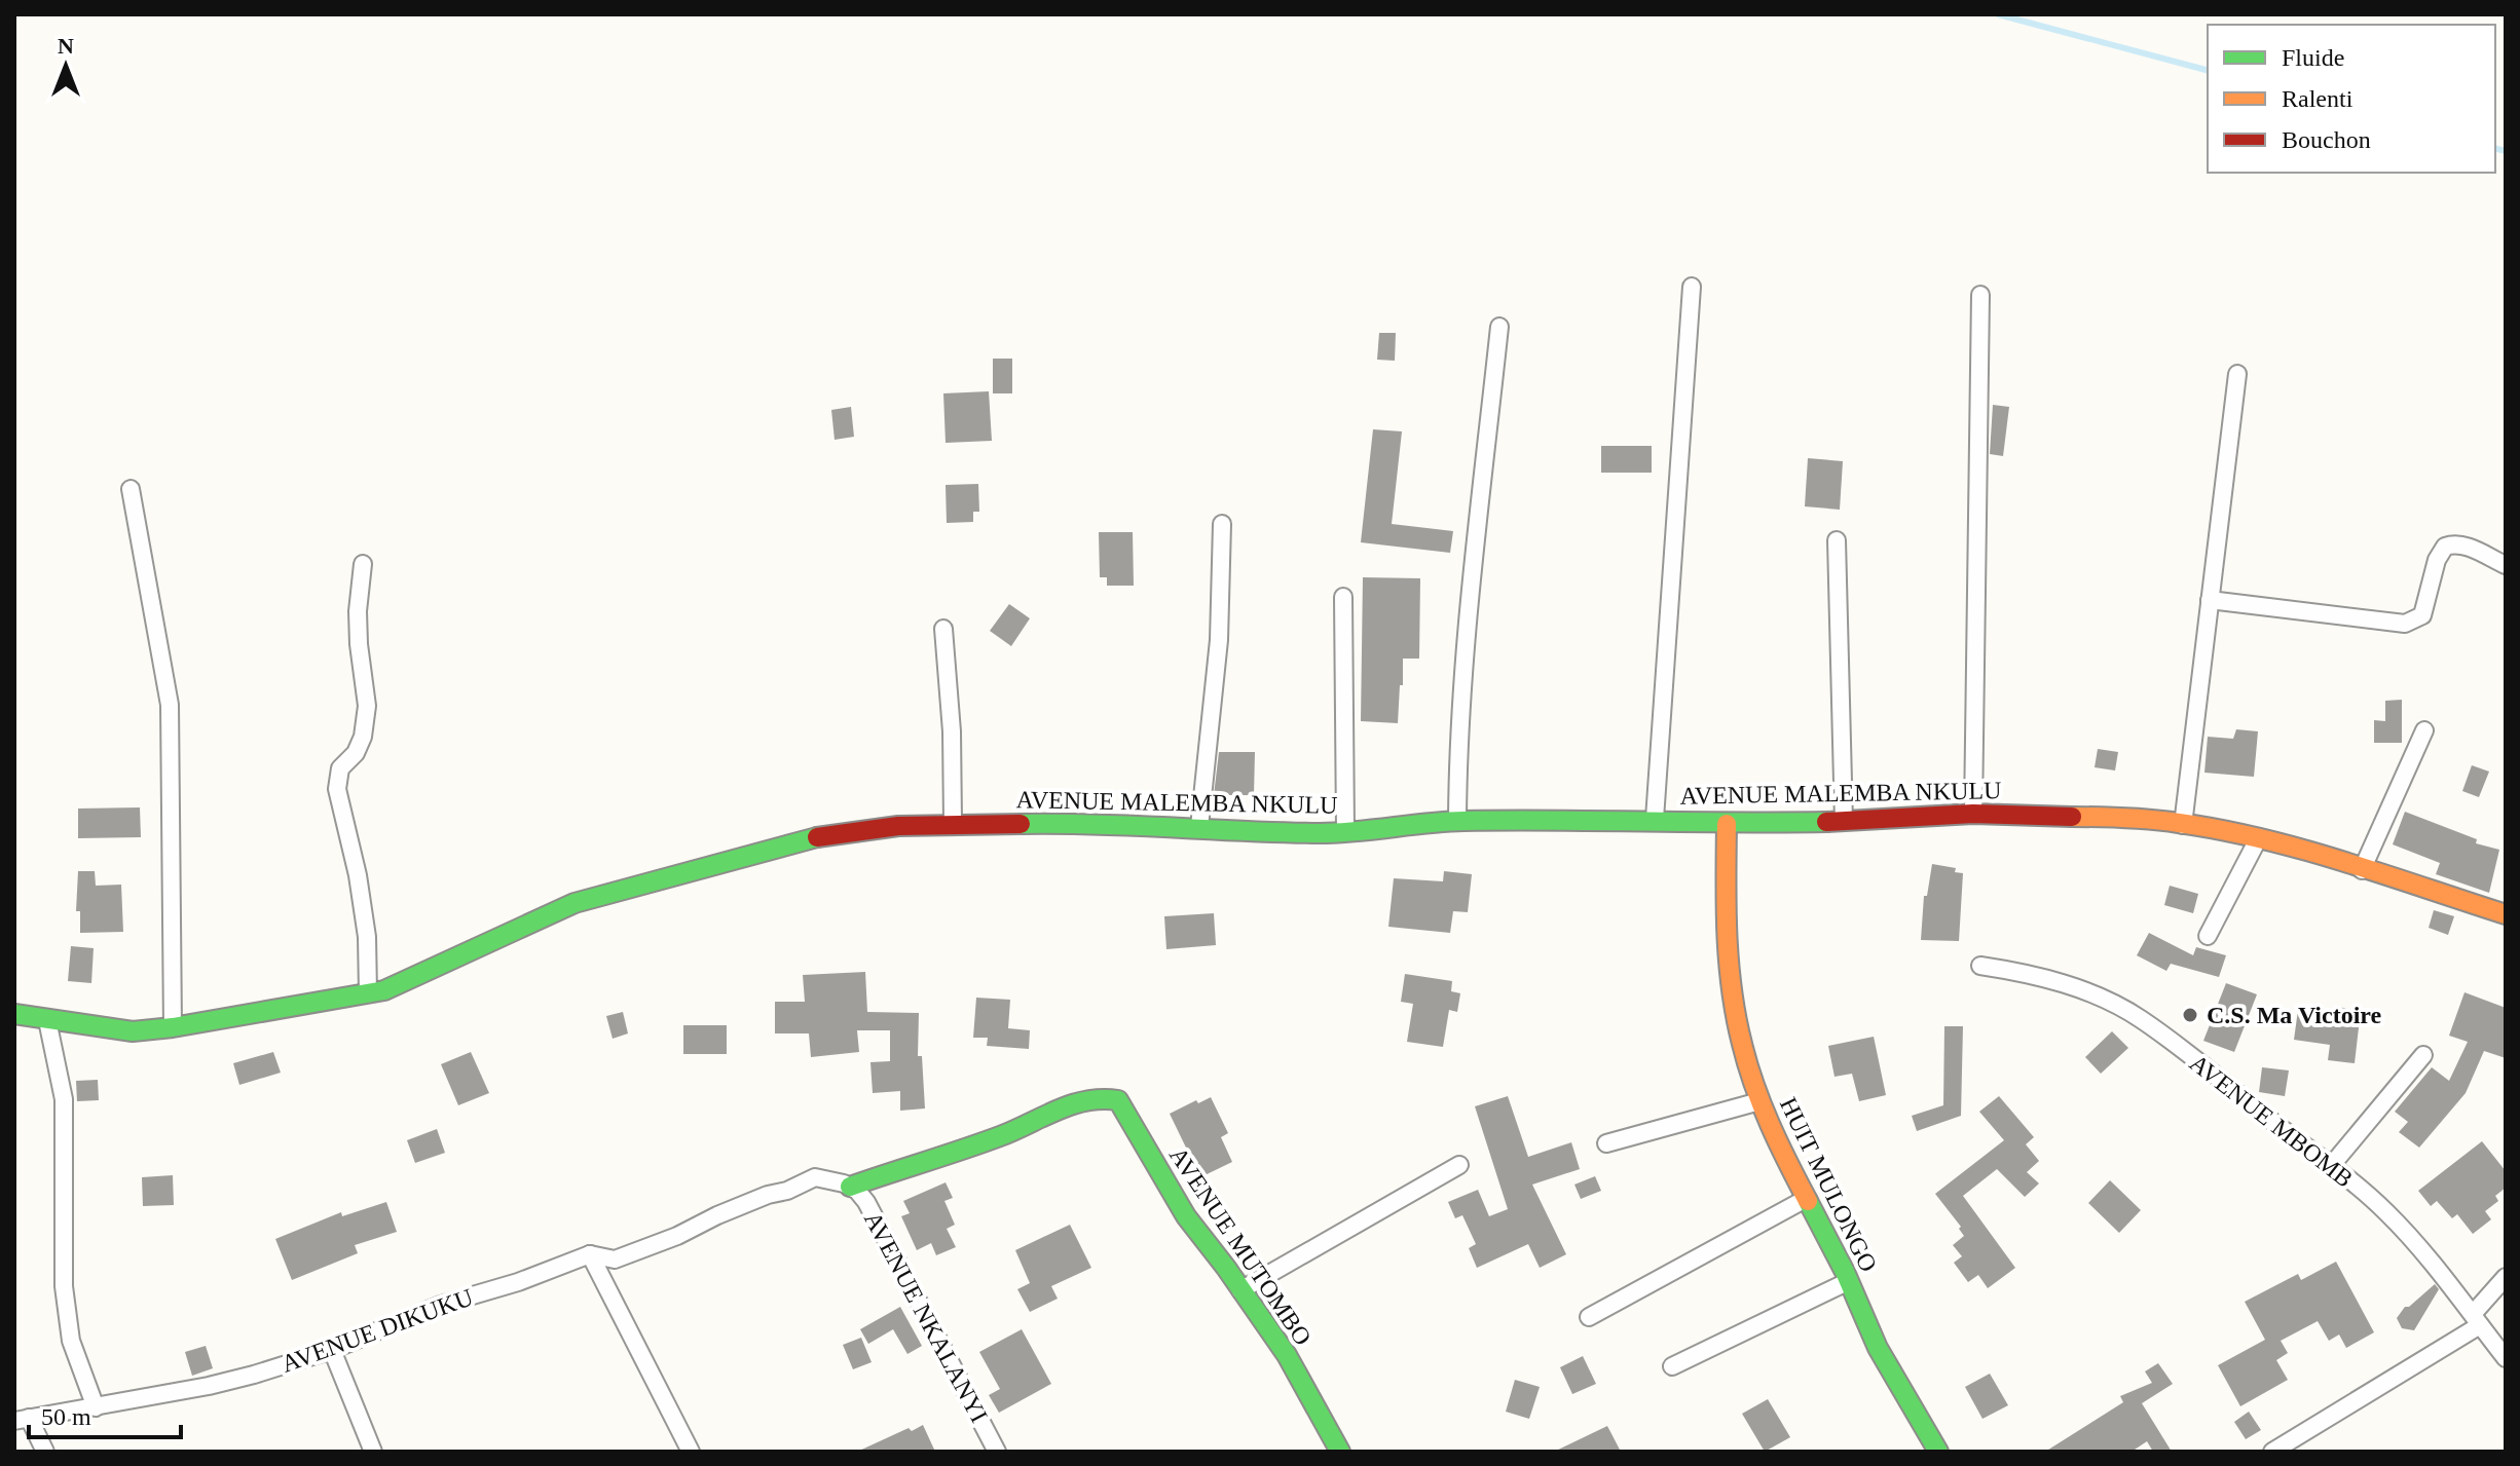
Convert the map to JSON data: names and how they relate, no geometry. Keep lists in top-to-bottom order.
{
  "streets": {
    "street": [
      "AVENUE MALEMBA NKULU",
      "AVENUE MBOMB",
      "HUIT MULONGO",
      "AVENUE MUTOMBO",
      "AVENUE NKALANYI",
      "AVENUE DIKUKU"
    ]
  },
  "crossings": [
    ["AVENUE MALEMBA NKULU", "HUIT MULONGO"],
    ["AVENUE MUTOMBO", "AVENUE NKALANYI"]
  ],
  "places": ["C.S. Ma Victoire"],
  "legend": ["Fluide", "Ralenti", "Bouchon"],
  "scale_bar": "50 m",
  "north": "top"
}
